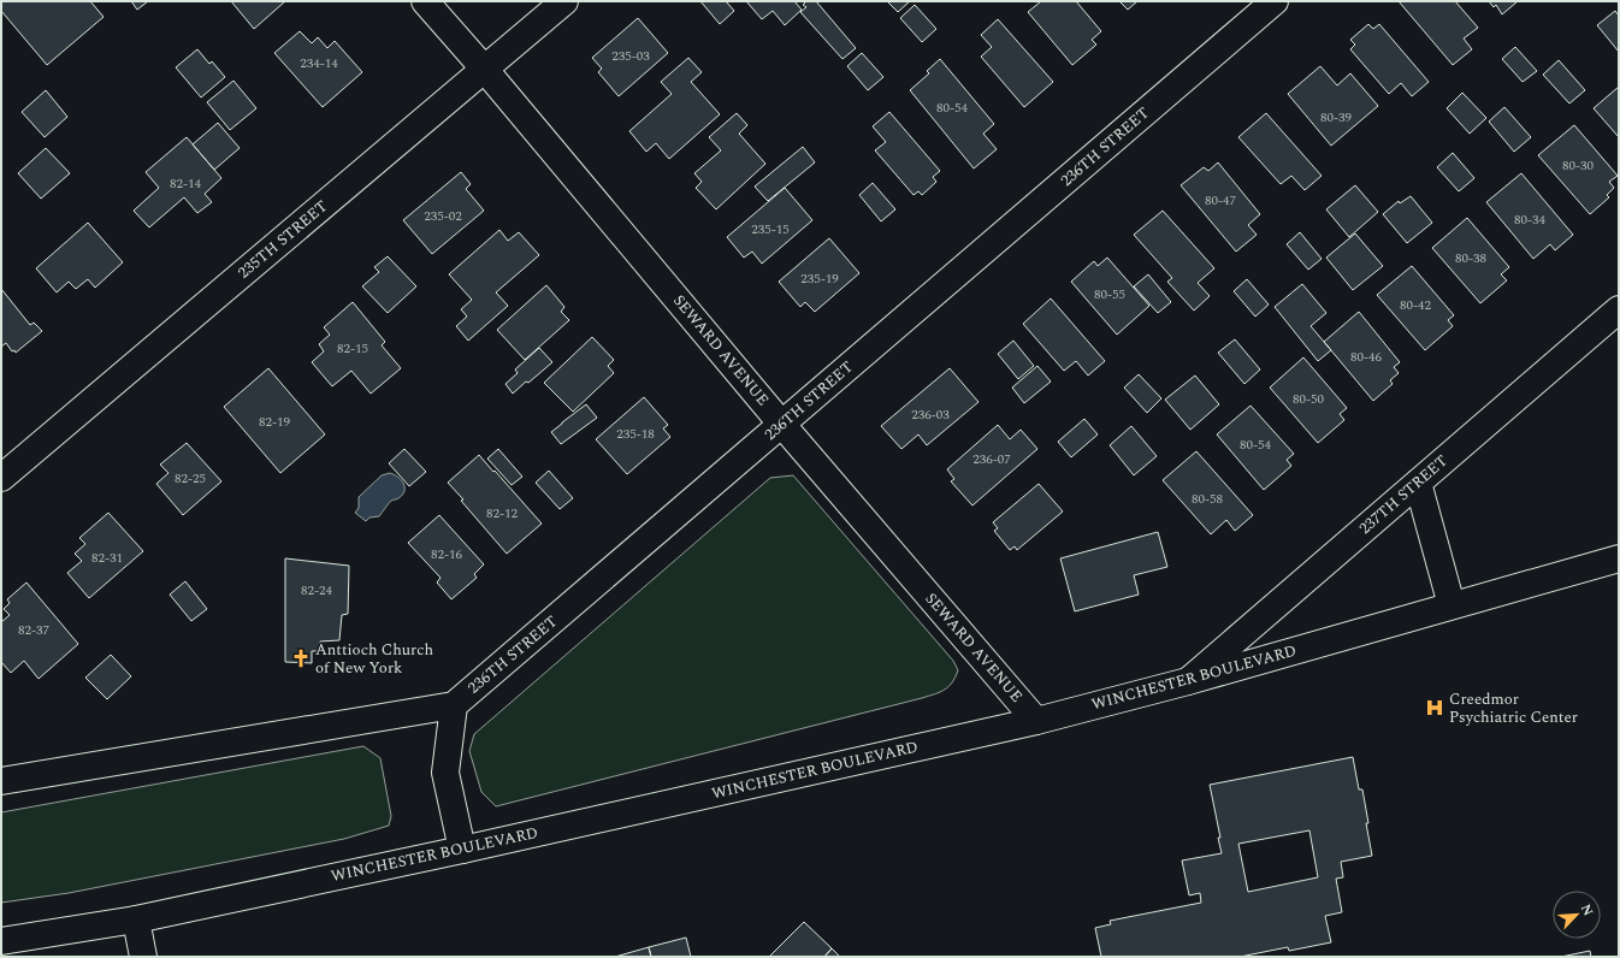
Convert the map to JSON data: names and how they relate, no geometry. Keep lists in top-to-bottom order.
{
  "streets": {
    "street": [
      "236TH STREET",
      "235TH STREET",
      "SEWARD AVENUE",
      "237TH STREET",
      "WINCHESTER BOULEVARD"
    ]
  },
  "crossings": [
    ["236TH STREET", "SEWARD AVENUE"],
    ["236TH STREET", "WINCHESTER BOULEVARD"],
    ["235TH STREET", "SEWARD AVENUE"],
    ["SEWARD AVENUE", "WINCHESTER BOULEVARD"],
    ["237TH STREET", "WINCHESTER BOULEVARD"]
  ],
  "places": {
    "church": ["Anttioch Church of New York"],
    "hospital": ["Creedmor Psychiatric Center"]
  },
  "house_numbers": [
    "235-03",
    "234-14",
    "80-54",
    "80-39",
    "80-30",
    "82-14",
    "80-47",
    "235-02",
    "80-34",
    "235-15",
    "80-38",
    "235-19",
    "80-55",
    "80-42",
    "82-15",
    "80-46",
    "80-50",
    "236-03",
    "82-19",
    "235-18",
    "80-54",
    "236-07",
    "82-25",
    "80-58",
    "82-12",
    "82-16",
    "82-31",
    "82-24",
    "82-37"
  ],
  "north": "top right"
}
